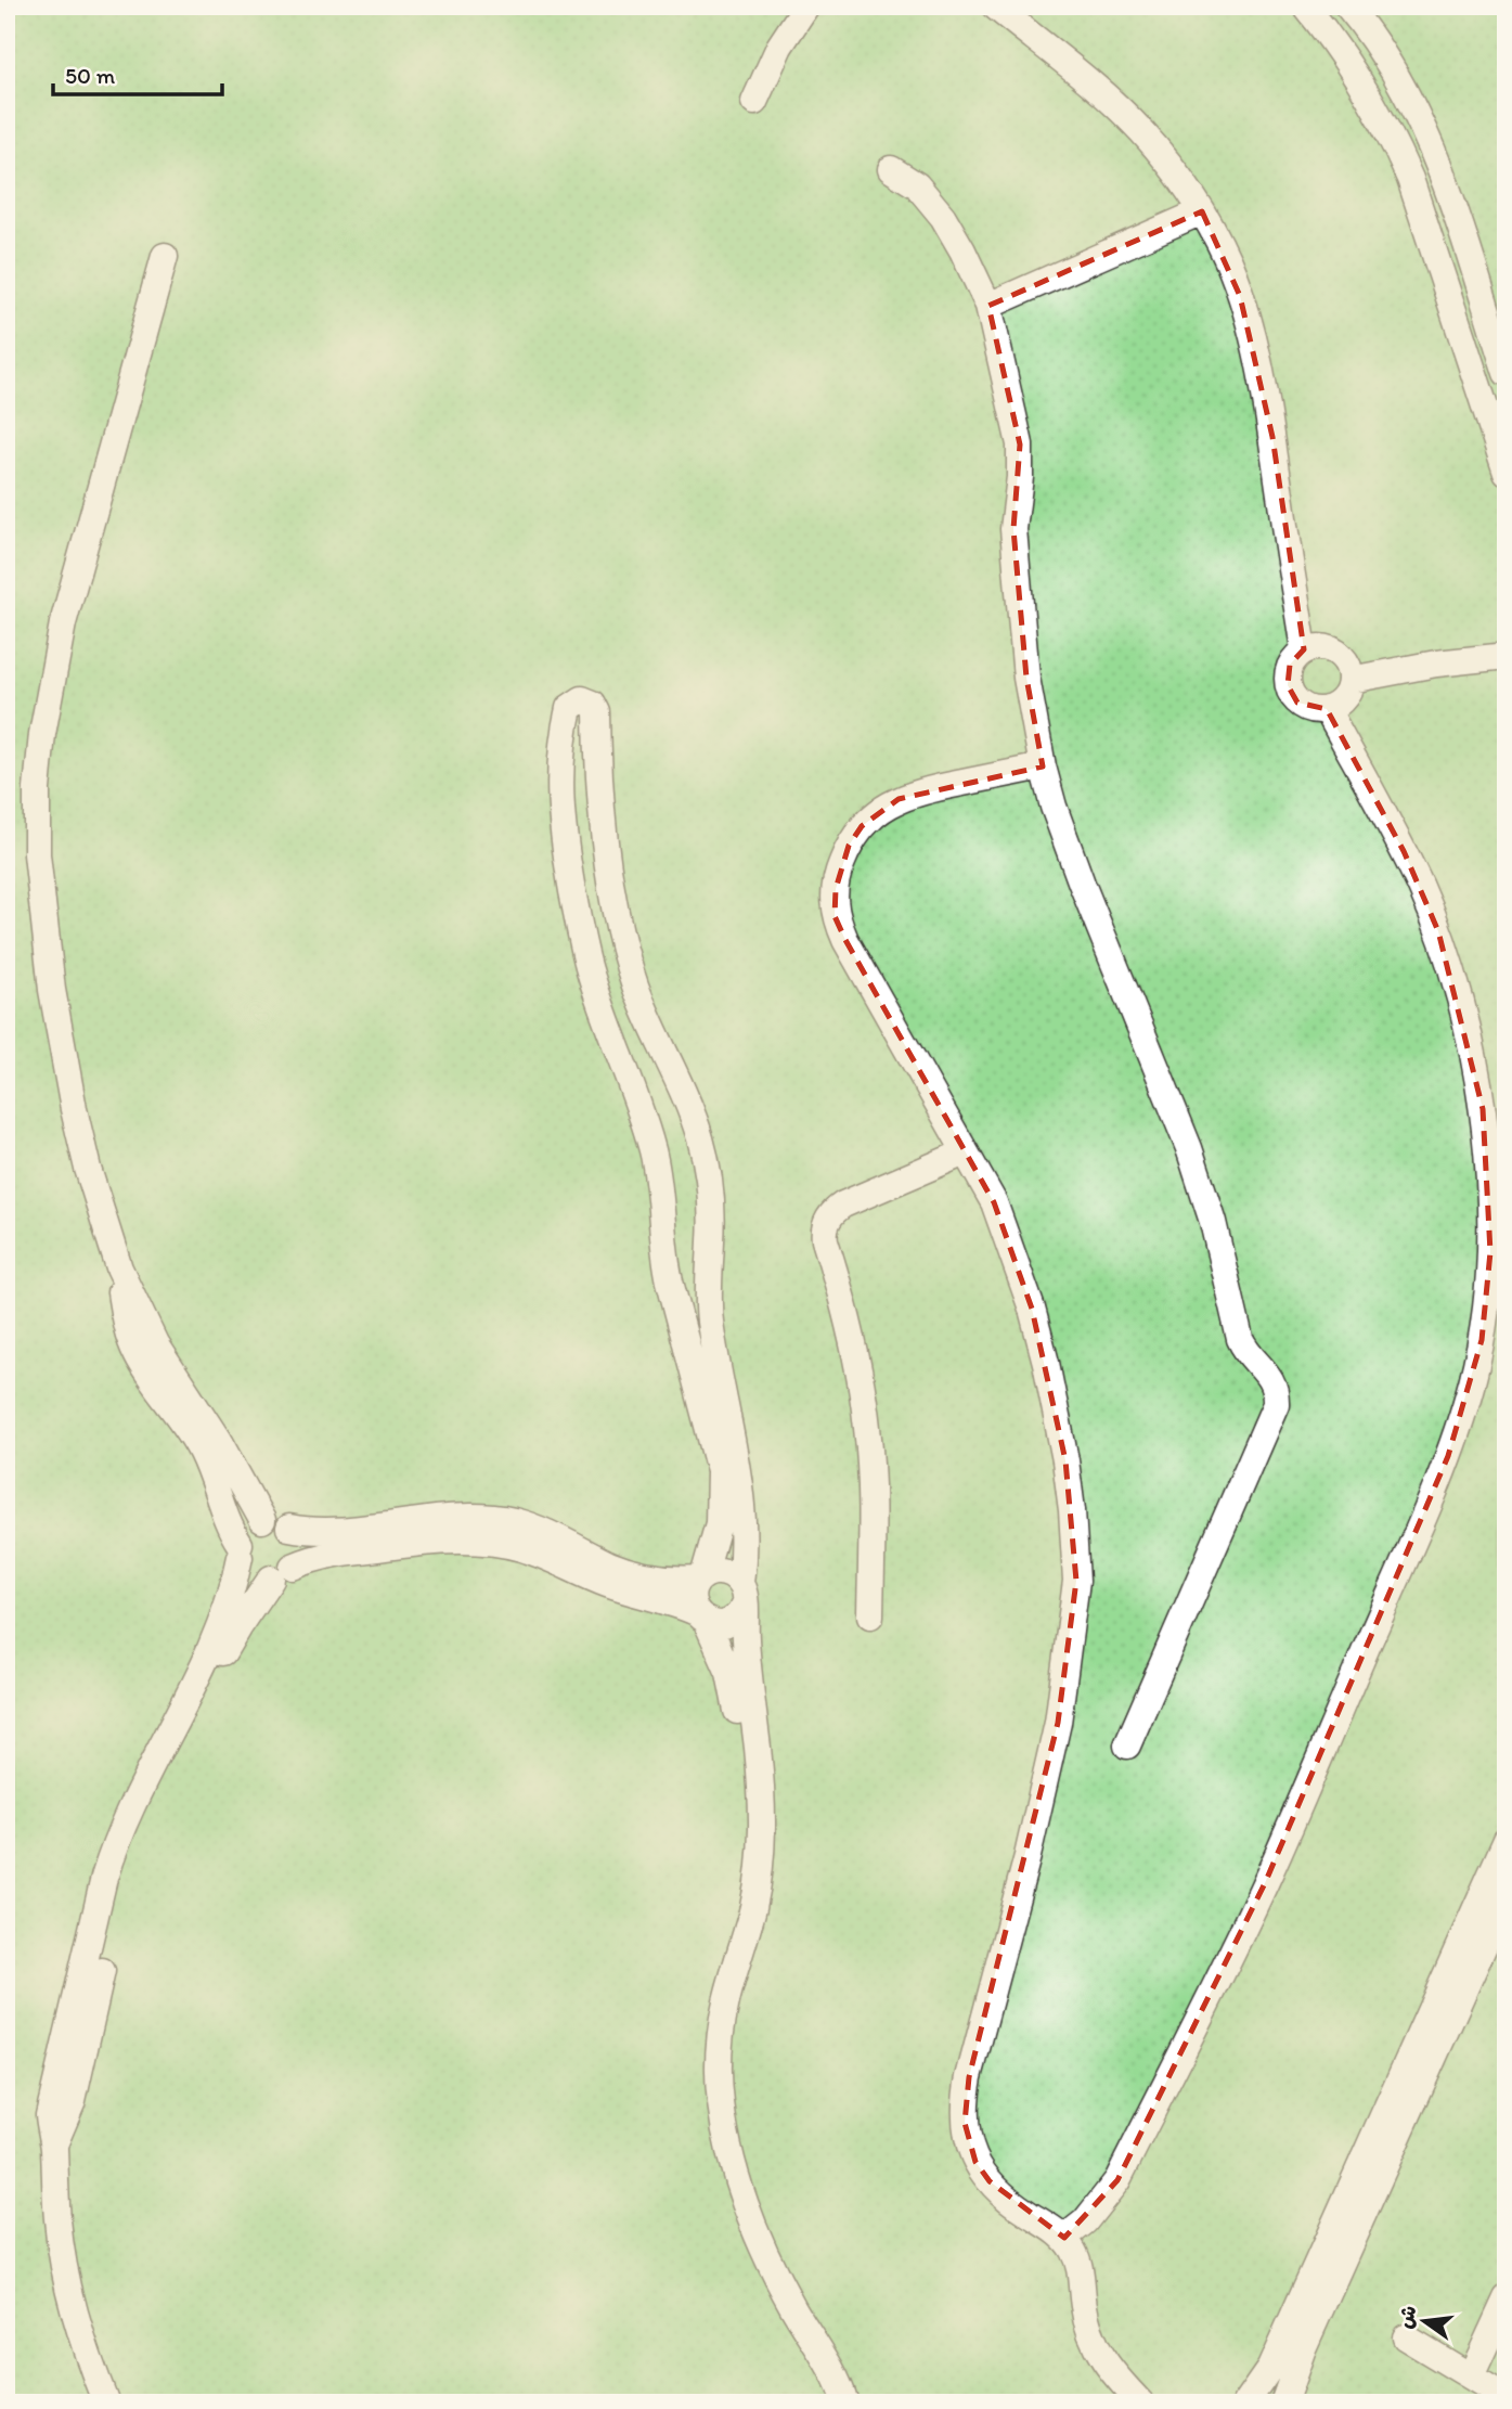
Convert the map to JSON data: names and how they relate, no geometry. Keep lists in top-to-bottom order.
{
  "scale_bar": "50 m",
  "north": "left"
}
